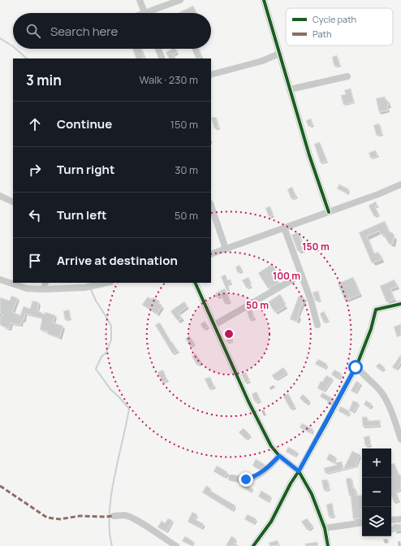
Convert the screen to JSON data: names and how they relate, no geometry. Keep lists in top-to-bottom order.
{
  "legend": ["Cycle path", "Path"],
  "page": {
    "search": "Search here",
    "heading": ["3 min", "Walk · 230 m"],
    "list": [
      ["Continue", "150 m"],
      ["Turn right", "30 m"],
      ["Turn left", "50 m"],
      "Arrive at destination"
    ],
    "map_buttons": ["+", "−"]
  },
  "rings": ["150 m", "100 m", "50 m"]
}
